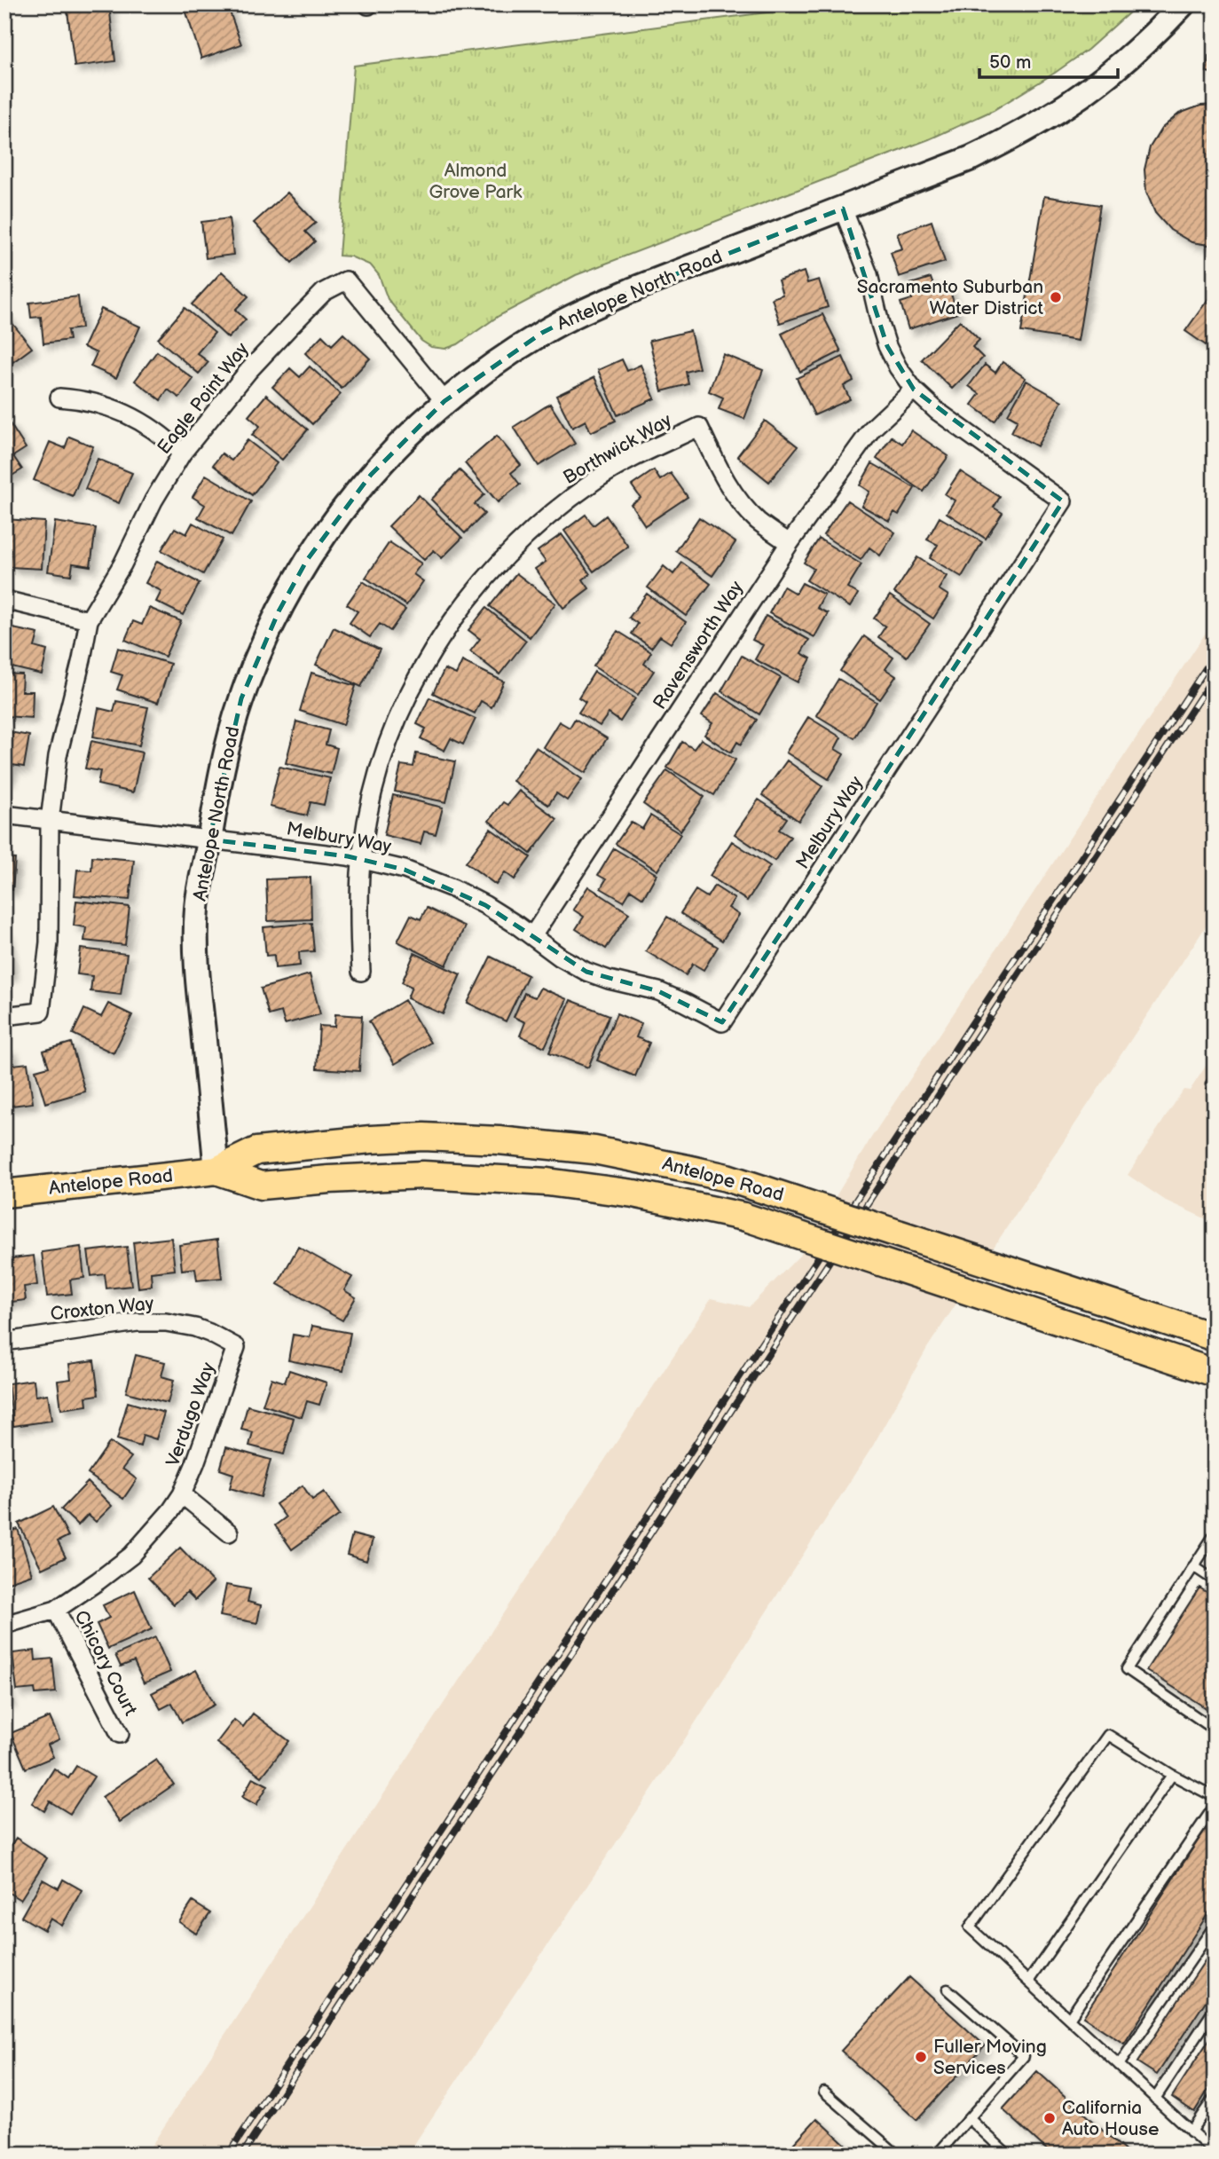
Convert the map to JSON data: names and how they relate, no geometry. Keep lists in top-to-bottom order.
{
  "streets": {
    "main road": ["Antelope North Road", "Antelope Road"],
    "street": [
      "Eagle Point Way",
      "Borthwick Way",
      "Ravensworth Way",
      "Melbury Way",
      "Croxton Way",
      "Verdugo Way",
      "Chicory Court"
    ]
  },
  "crossings": [
    ["Antelope North Road", "Eagle Point Way"],
    ["Antelope North Road", "Melbury Way"],
    ["Antelope North Road", "Antelope Road"],
    ["Eagle Point Way", "Melbury Way"],
    ["Borthwick Way", "Ravensworth Way"],
    ["Borthwick Way", "Melbury Way"],
    ["Ravensworth Way", "Melbury Way"],
    ["Croxton Way", "Verdugo Way"],
    ["Verdugo Way", "Chicory Court"]
  ],
  "parks": ["Almond Grove Park"],
  "places": ["Sacramento Suburban Water District", "Fuller Moving Services", "California Auto House"],
  "scale_bar": "50 m"
}
